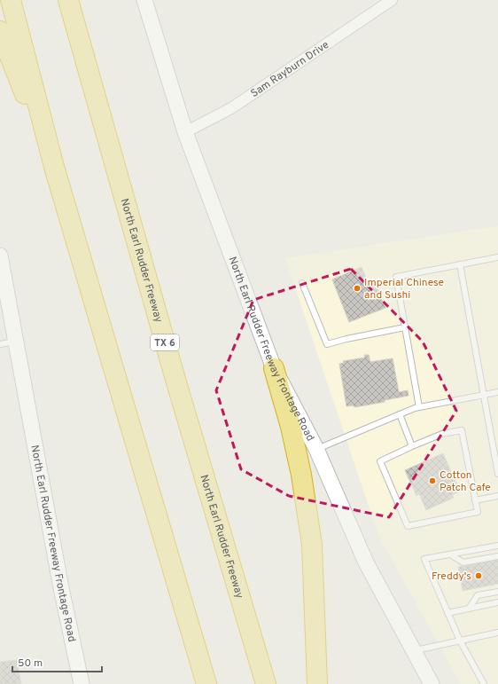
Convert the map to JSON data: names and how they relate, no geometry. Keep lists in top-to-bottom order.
{
  "streets": {
    "highway": ["North Earl Rudder Freeway", "TX 6"],
    "main road": ["North Earl Rudder Freeway Frontage Road"],
    "street": ["Sam Rayburn Drive"]
  },
  "crossings": [
    ["Sam Rayburn Drive", "North Earl Rudder Freeway Frontage Road"]
  ],
  "places": ["Imperial Chinese and Sushi", "Cotton Patch Cafe", "Freddy's"],
  "scale_bar": "50 m"
}
